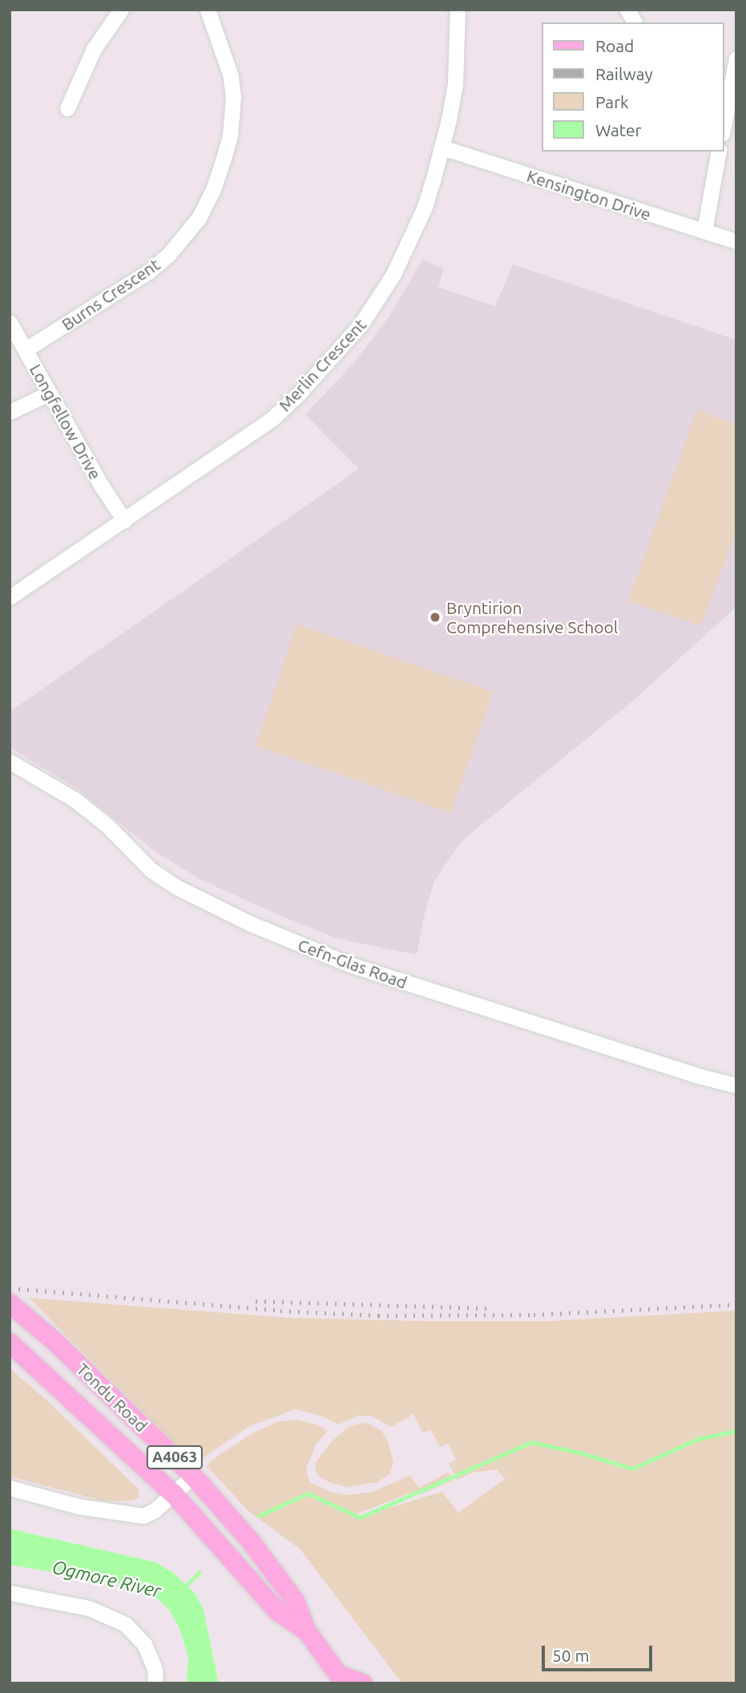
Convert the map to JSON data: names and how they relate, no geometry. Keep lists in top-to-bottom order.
{
  "streets": {
    "main road": ["Tondu Road", "A4063"],
    "street": [
      "Kensington Drive",
      "Burns Crescent",
      "Merlin Crescent",
      "Longfellow Drive",
      "Cefn-Glas Road"
    ]
  },
  "crossings": [
    ["Kensington Drive", "Merlin Crescent"],
    ["Burns Crescent", "Longfellow Drive"],
    ["Merlin Crescent", "Longfellow Drive"]
  ],
  "water": ["Ogmore River"],
  "places": ["Bryntirion Comprehensive School"],
  "legend": [
    "Road",
    "Railway",
    "Park",
    "Water"
  ],
  "scale_bar": "50 m"
}
